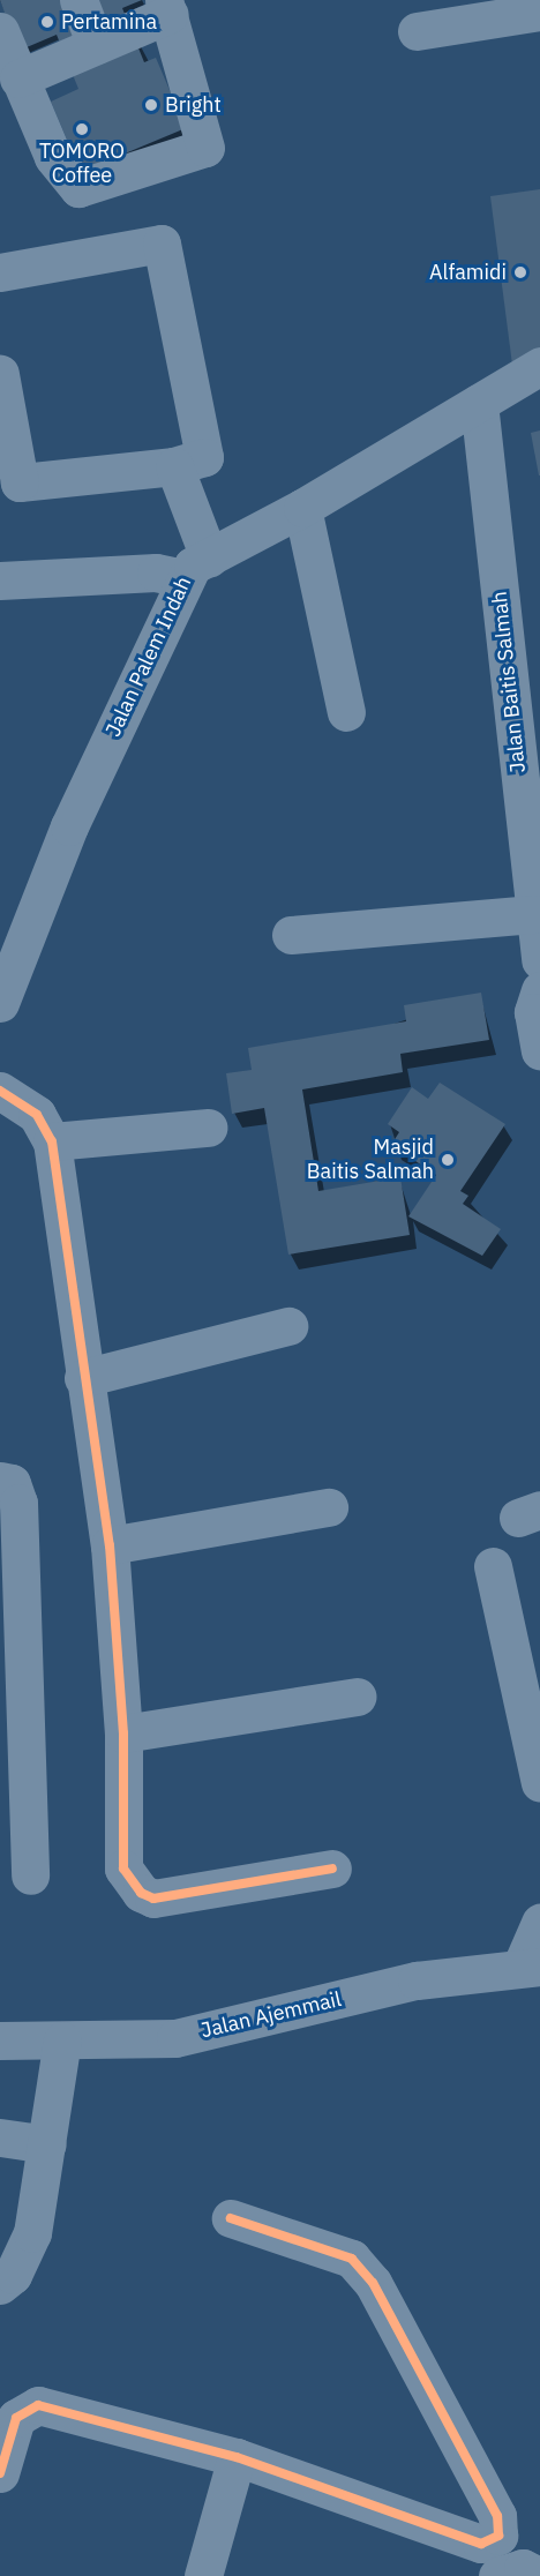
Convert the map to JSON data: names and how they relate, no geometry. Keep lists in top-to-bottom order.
{
  "streets": {
    "street": ["Jalan Palem Indah", "Jalan Baitis Salmah", "Jalan Ajemmail"]
  },
  "places": [
    "Pertamina",
    "Bright",
    "TOMORO Coffee",
    "Alfamidi",
    "Masjid Baitis Salmah"
  ]
}
